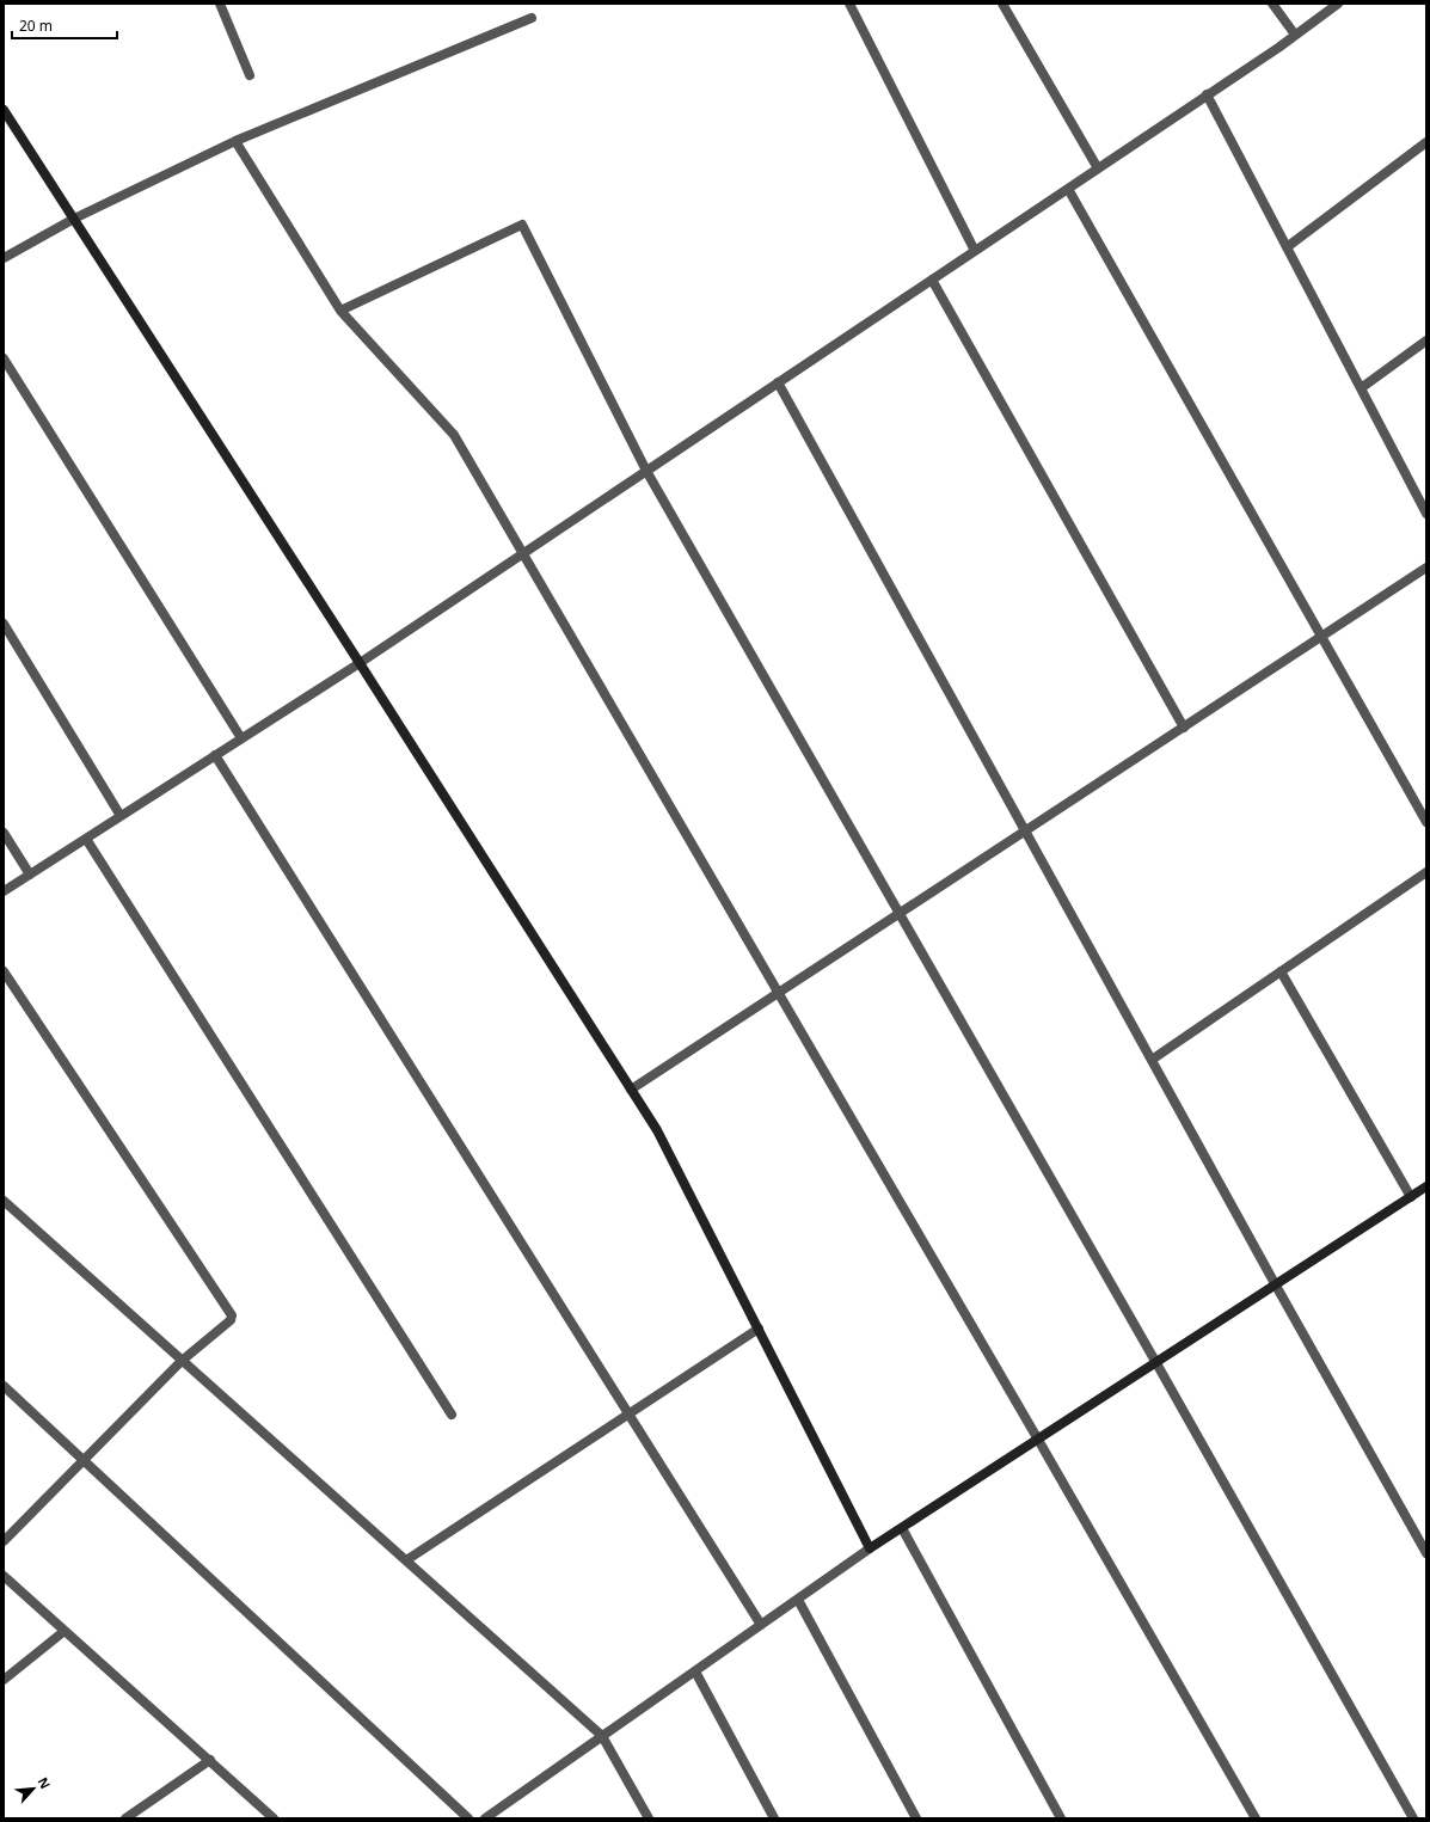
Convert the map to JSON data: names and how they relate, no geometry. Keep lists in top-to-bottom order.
{
  "scale_bar": "20 m",
  "north": "top right"
}
